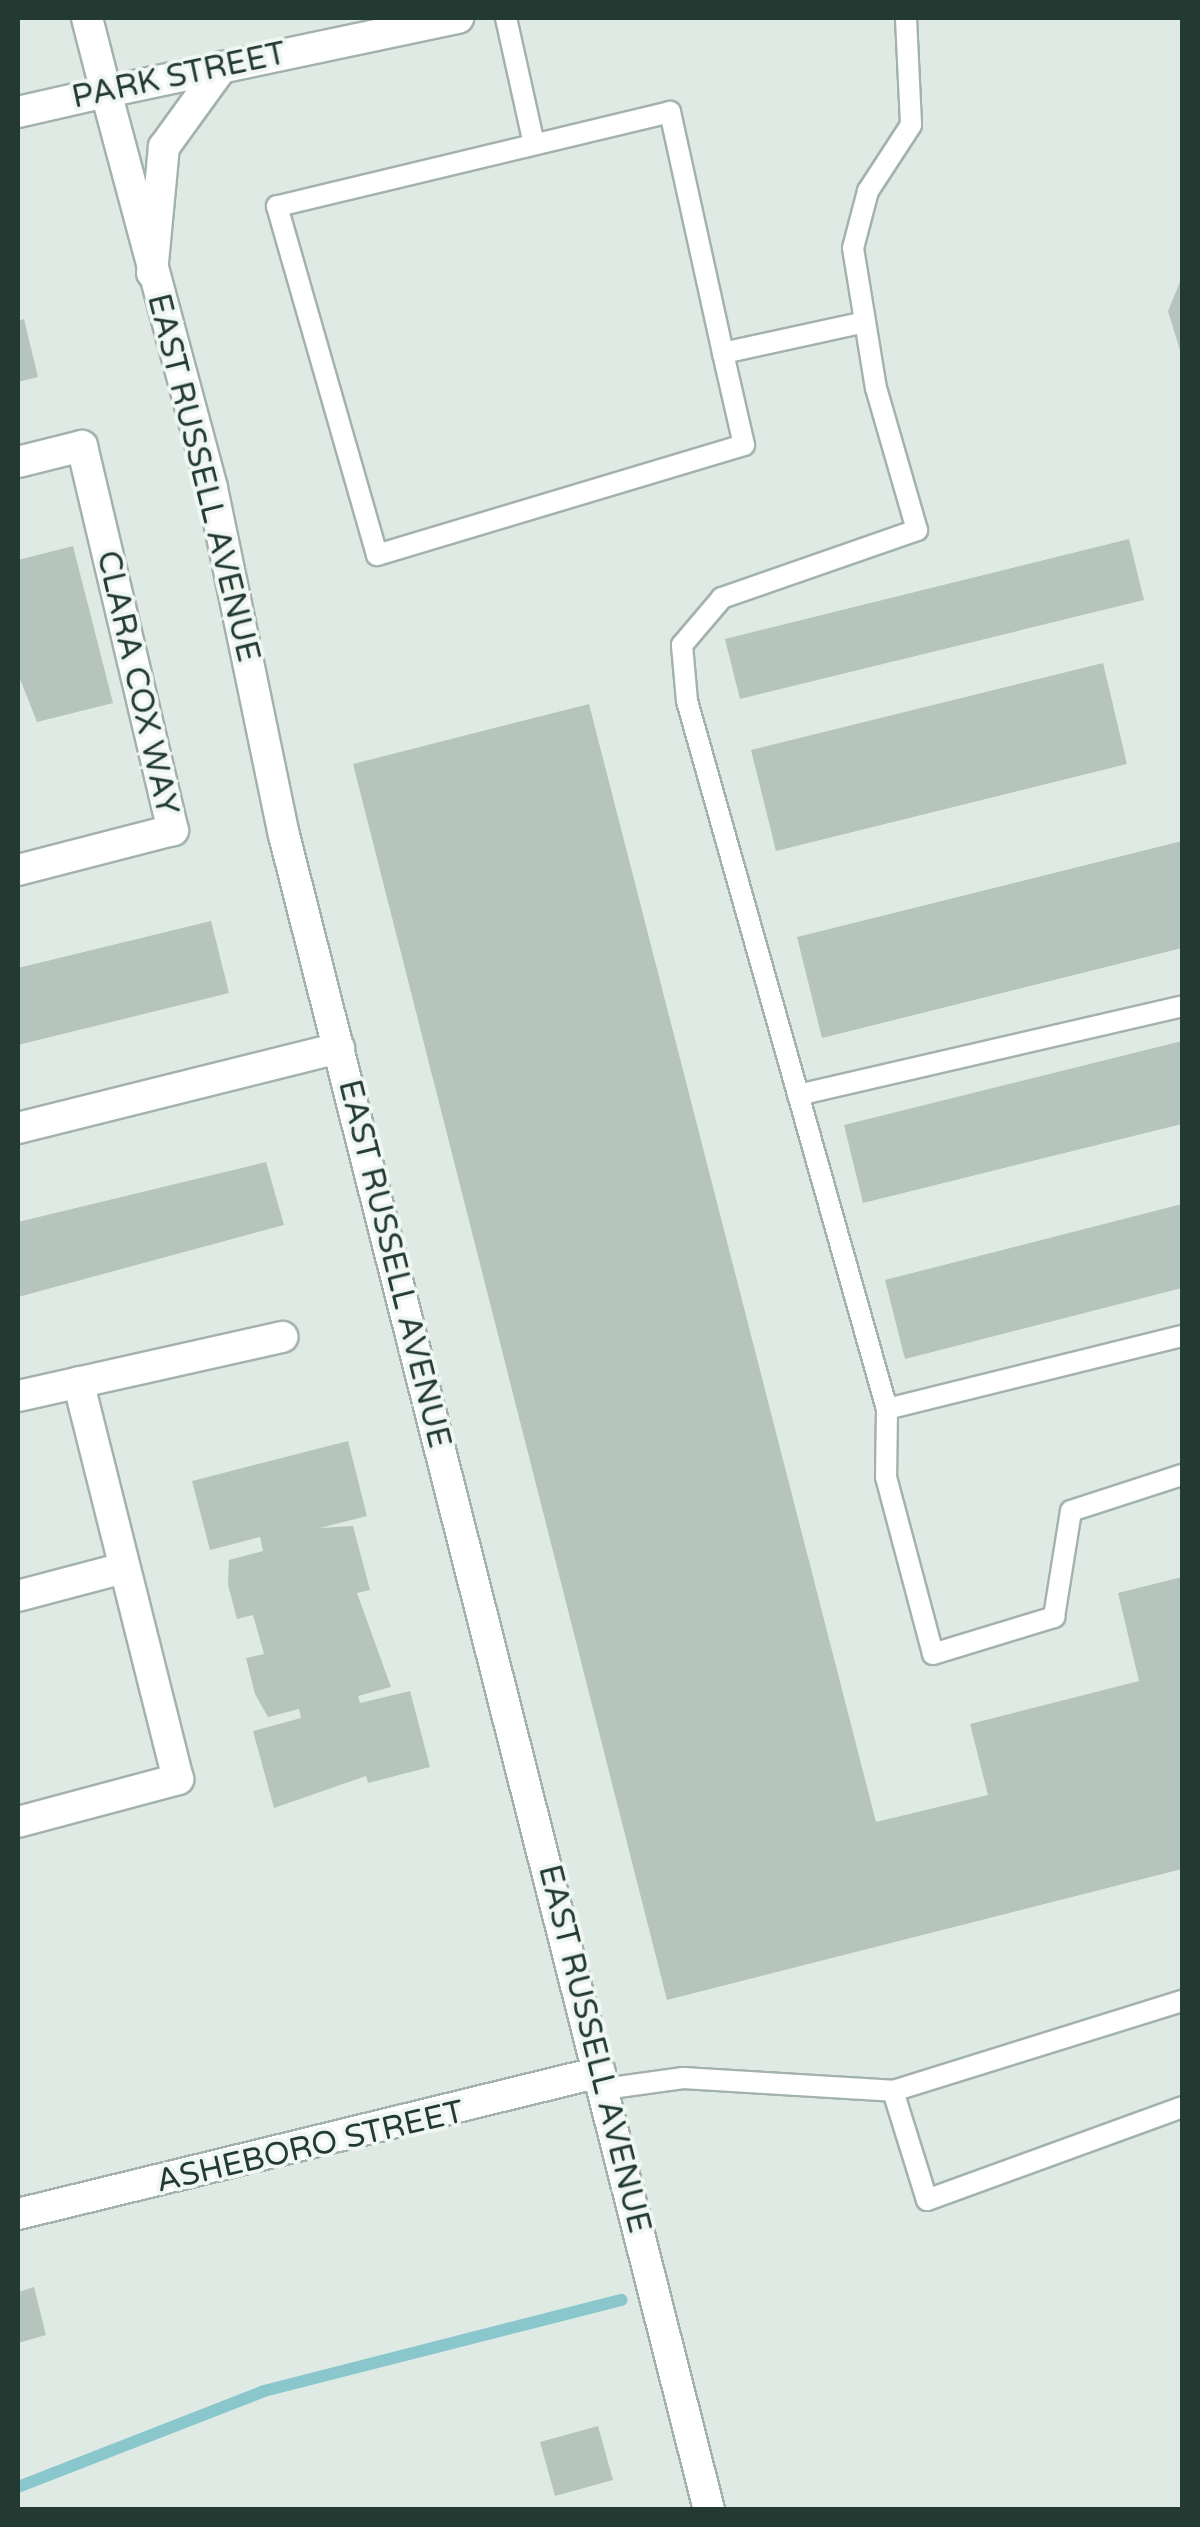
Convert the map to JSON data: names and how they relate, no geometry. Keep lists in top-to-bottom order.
{
  "streets": {
    "street": [
      "PARK STREET",
      "EAST RUSSELL AVENUE",
      "CLARA COX WAY",
      "ASHEBORO STREET"
    ]
  },
  "crossings": [
    ["PARK STREET", "EAST RUSSELL AVENUE"],
    ["EAST RUSSELL AVENUE", "ASHEBORO STREET"]
  ]
}
